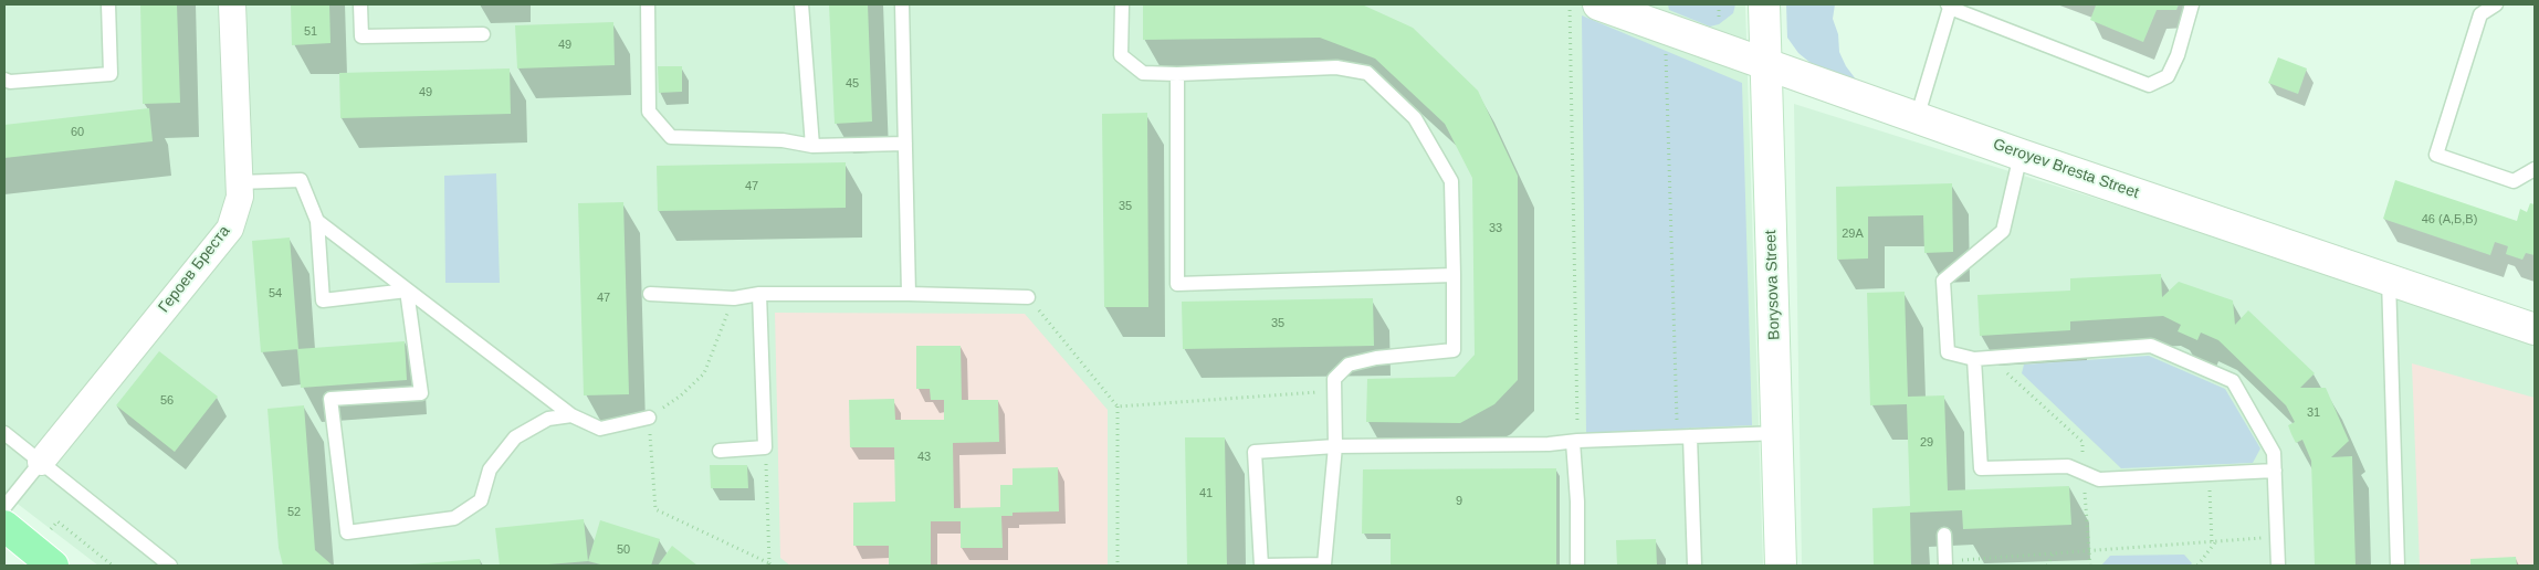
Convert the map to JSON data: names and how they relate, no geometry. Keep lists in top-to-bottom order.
{
  "streets": {
    "street": ["Geroyev Bresta Street", "Героев Бреста", "Borysova Street"]
  },
  "crossings": [
    ["Geroyev Bresta Street", "Borysova Street"]
  ],
  "house_numbers": [
    "51",
    "49",
    "45",
    "49",
    "60",
    "47",
    "35",
    "46 (А,Б,В)",
    "33",
    "29А",
    "54",
    "47",
    "35",
    "56",
    "31",
    "29",
    "43",
    "41",
    "9",
    "52",
    "50"
  ]
}
